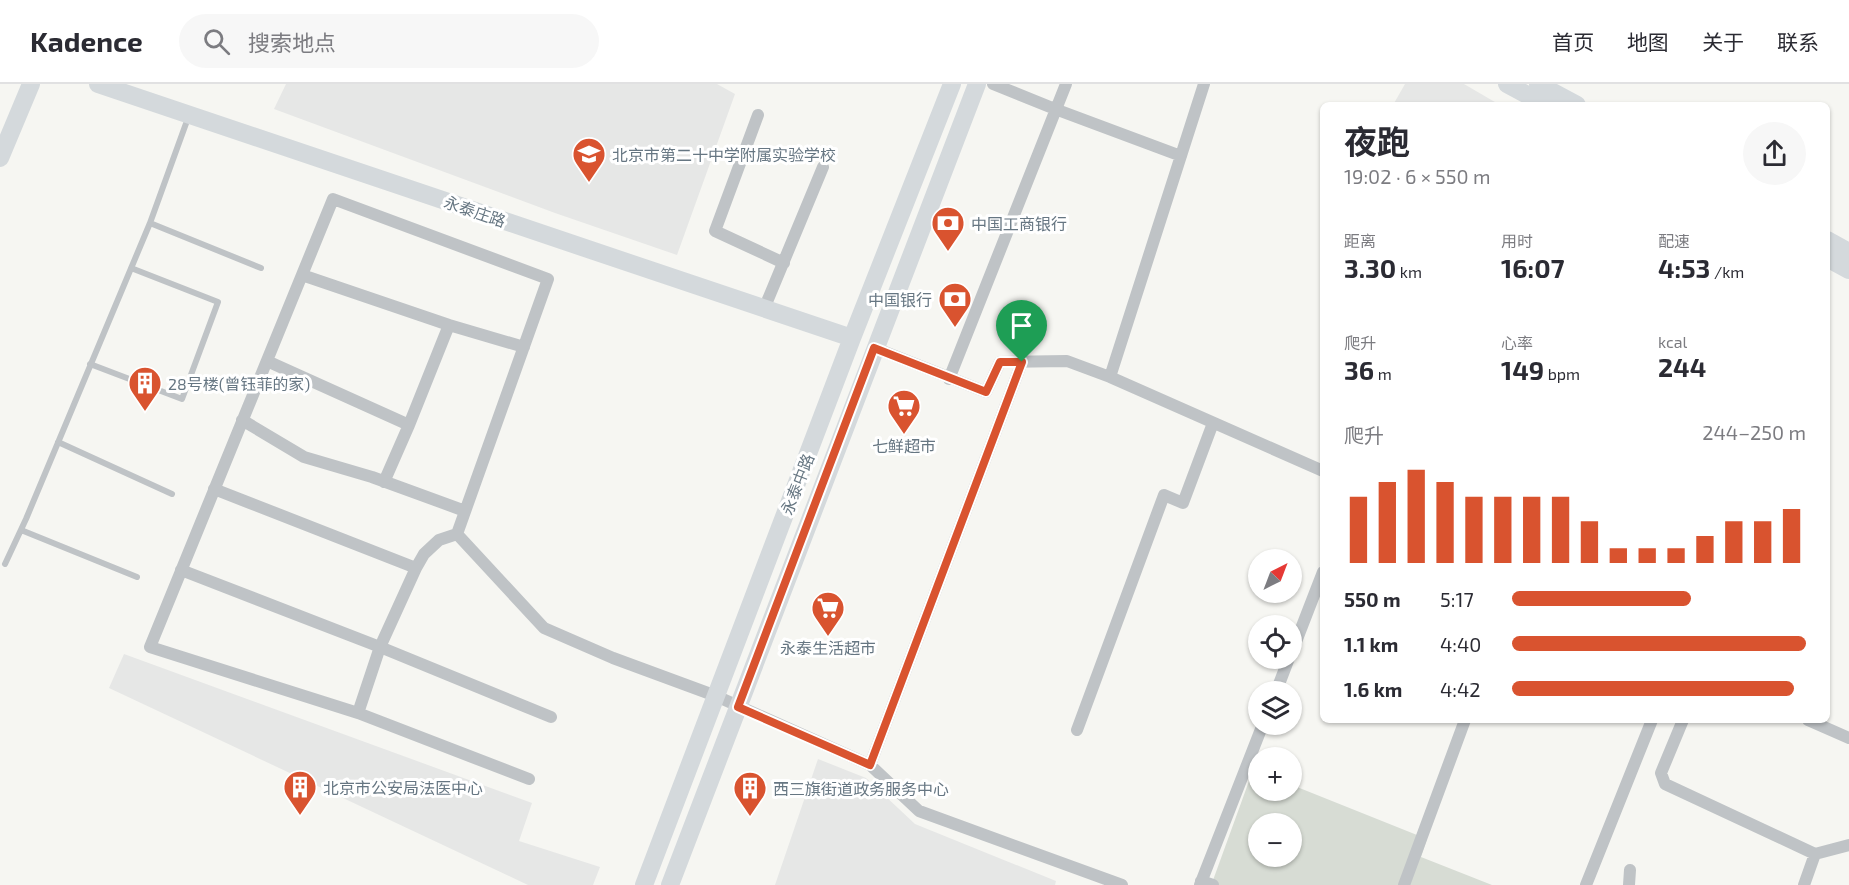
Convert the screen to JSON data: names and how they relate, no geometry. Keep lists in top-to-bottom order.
{
  "streets": {
    "main road": ["永泰庄路", "永泰中路"]
  },
  "crossings": [
    ["永泰庄路", "永泰中路"]
  ],
  "places": {
    "school or university": ["北京市第二十中学附属实验学校"],
    "bank": ["中国工商银行", "中国银行"],
    "building": ["28号楼(曾钰菲的家)", "北京市公安局法医中心", "西三旗街道政务服务中心"],
    "supermarket": ["七鲜超市", "永泰生活超市"]
  },
  "north": "top right",
  "page": {
    "header": "Kadence",
    "search": "搜索地点",
    "nav": [
      "首页",
      "地图",
      "关于",
      "联系"
    ],
    "heading": ["夜跑", "19:02 · 6 × 550 m"],
    "stats": [
      ["距离", "3.30 km"],
      ["用时", "16:07"],
      ["配速", "4:53 /km"],
      ["爬升", "36 m"],
      ["心率", "149 bpm"],
      ["kcal", "244"]
    ],
    "chart": ["爬升", "244–250 m"],
    "map_buttons": ["+", "−"],
    "list": [
      {
        "name": "550 m",
        "note": "5:17"
      },
      {
        "name": "1.1 km",
        "note": "4:40"
      },
      {
        "name": "1.6 km",
        "note": "4:42"
      }
    ]
  }
}
